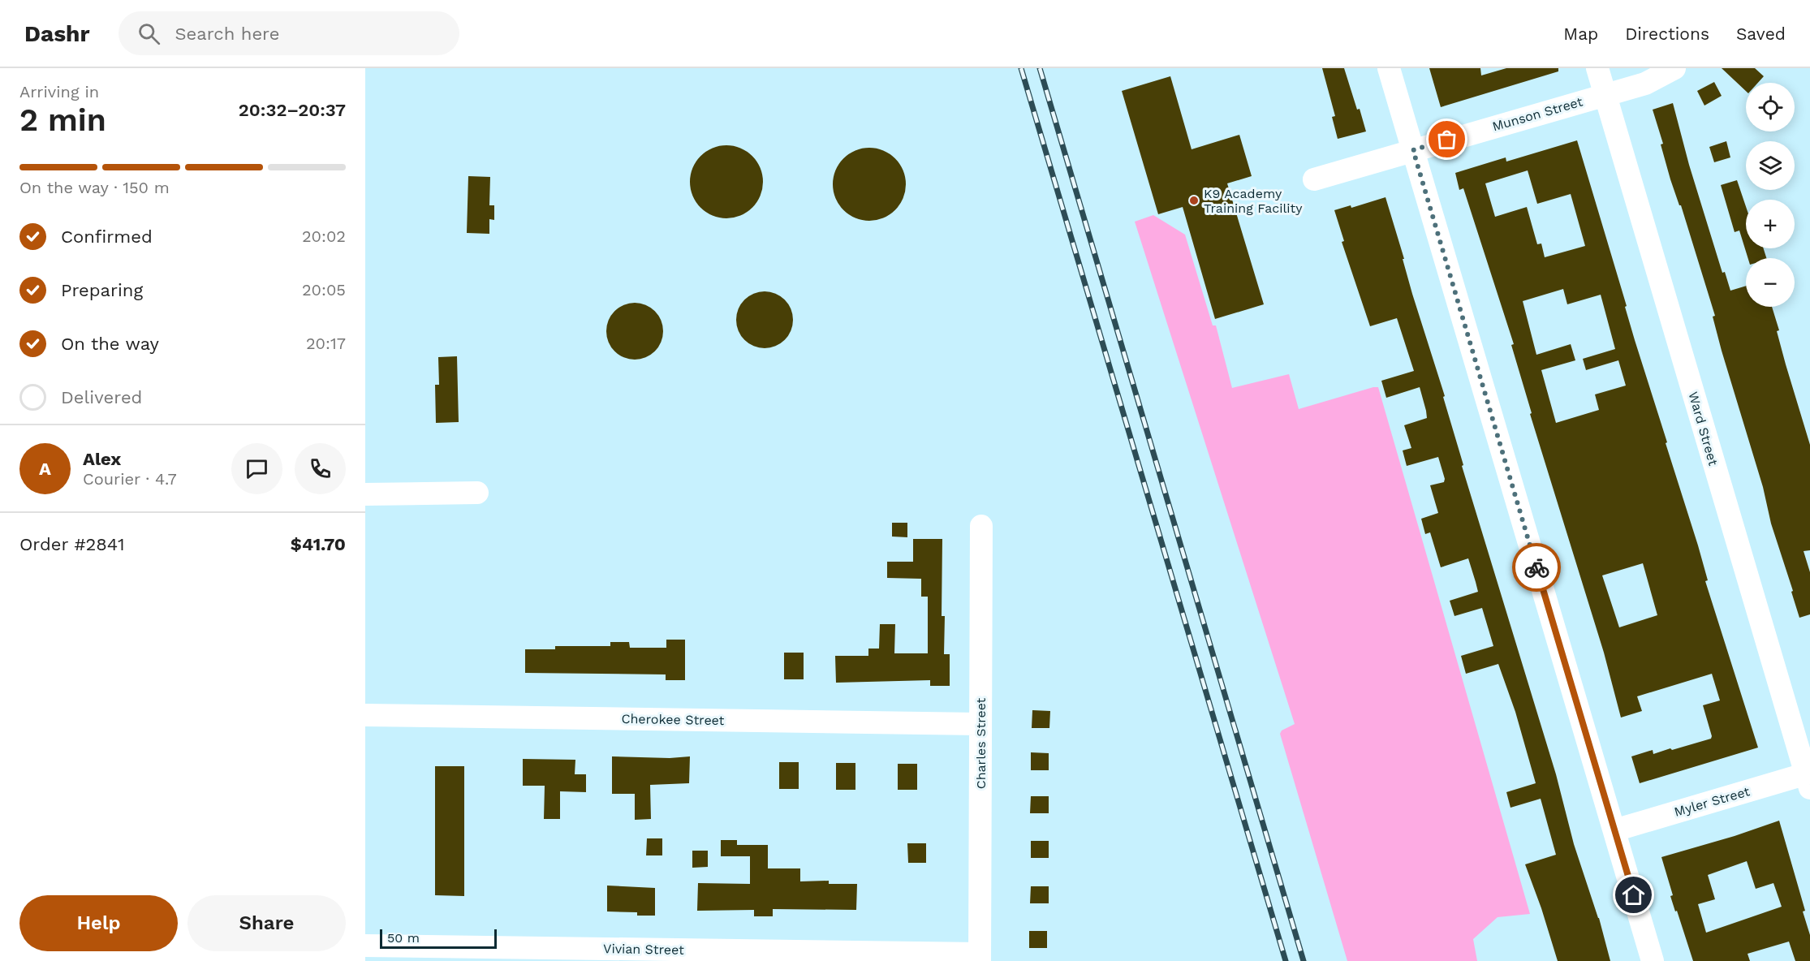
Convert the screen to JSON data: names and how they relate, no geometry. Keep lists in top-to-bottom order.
{
  "streets": {
    "street": [
      "Munson Street",
      "Ward Street",
      "Cherokee Street",
      "Charles Street",
      "Myler Street",
      "Vivian Street"
    ]
  },
  "crossings": [
    ["Munson Street", "Ward Street"],
    ["Ward Street", "Myler Street"],
    ["Cherokee Street", "Charles Street"],
    ["Charles Street", "Vivian Street"]
  ],
  "places": ["K9 Academy Training Facility"],
  "scale_bar": "50 m",
  "page": {
    "header": "Dashr",
    "search": "Search here",
    "nav": ["Map", "Directions", "Saved"],
    "heading": ["2 min", "Arriving in", "20:32–20:37"],
    "panel": [
      "Alex",
      "Courier · 4.7",
      "Order #2841",
      "$41.70"
    ],
    "map_buttons": ["+", "−"],
    "bar": "On the way · 150 m",
    "list": [
      ["Confirmed", "20:02"],
      ["Preparing", "20:05"],
      ["On the way", "20:17"],
      "Delivered"
    ],
    "round": "A",
    "buttons": ["Help", "Share"],
    "scale": "50 m"
  }
}
